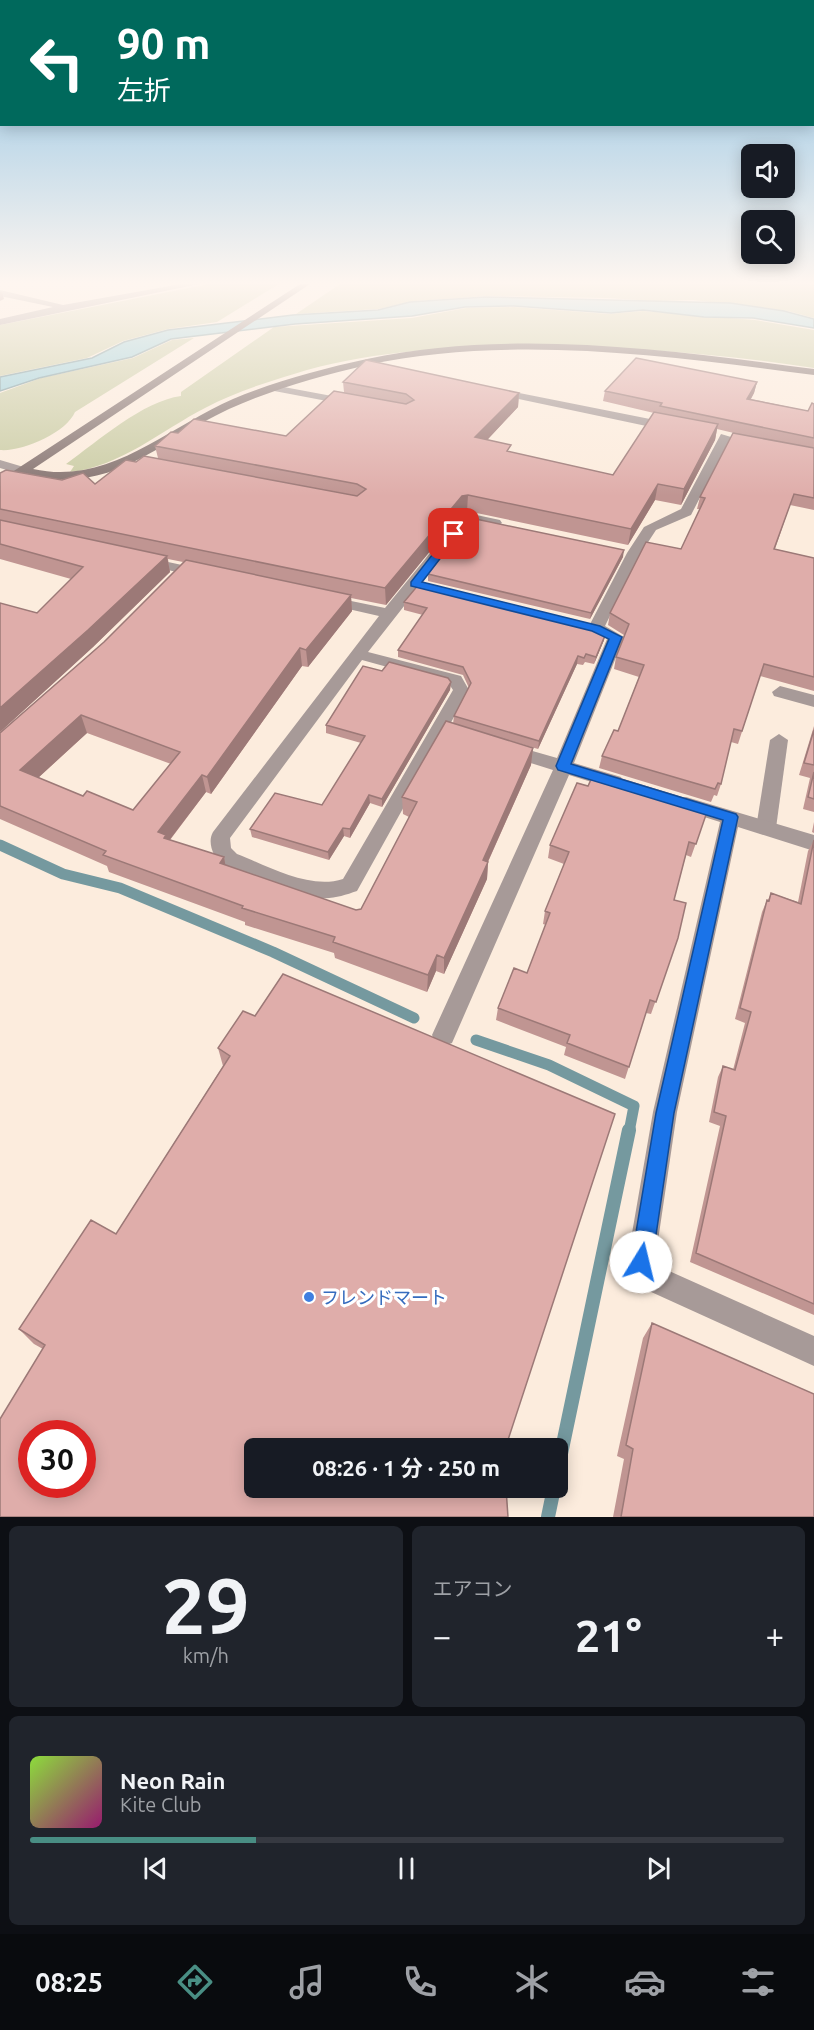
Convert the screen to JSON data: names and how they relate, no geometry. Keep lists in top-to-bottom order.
{
  "places": ["フレンドマート"],
  "page": {
    "turn": ["90 m", "左折"],
    "limit": "30",
    "trip": "08:26 · 1 分 · 250 m",
    "tile": [
      ["29", "km/h"],
      "エアコン"
    ],
    "heat": ["−", "21°", "+"],
    "song": ["Neon Rain", "Kite Club"],
    "tabs": "08:25"
  }
}
